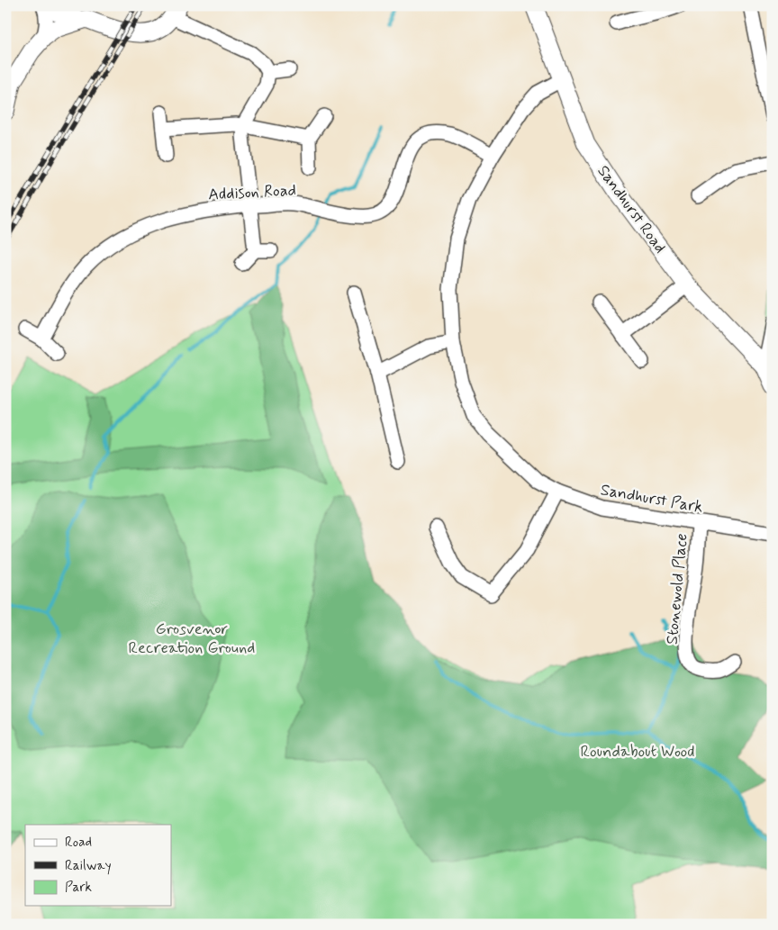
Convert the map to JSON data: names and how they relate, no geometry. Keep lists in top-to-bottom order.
{
  "streets": {
    "street": [
      "Addison Road",
      "Sandhurst Road",
      "Sandhurst Park",
      "Stonewold Place"
    ]
  },
  "crossings": [
    ["Addison Road", "Sandhurst Park"],
    ["Sandhurst Road", "Sandhurst Park"],
    ["Sandhurst Park", "Stonewold Place"]
  ],
  "parks": ["Grosvenor Recreation Ground", "Roundabout Wood"],
  "legend": ["Road", "Railway", "Park"]
}
